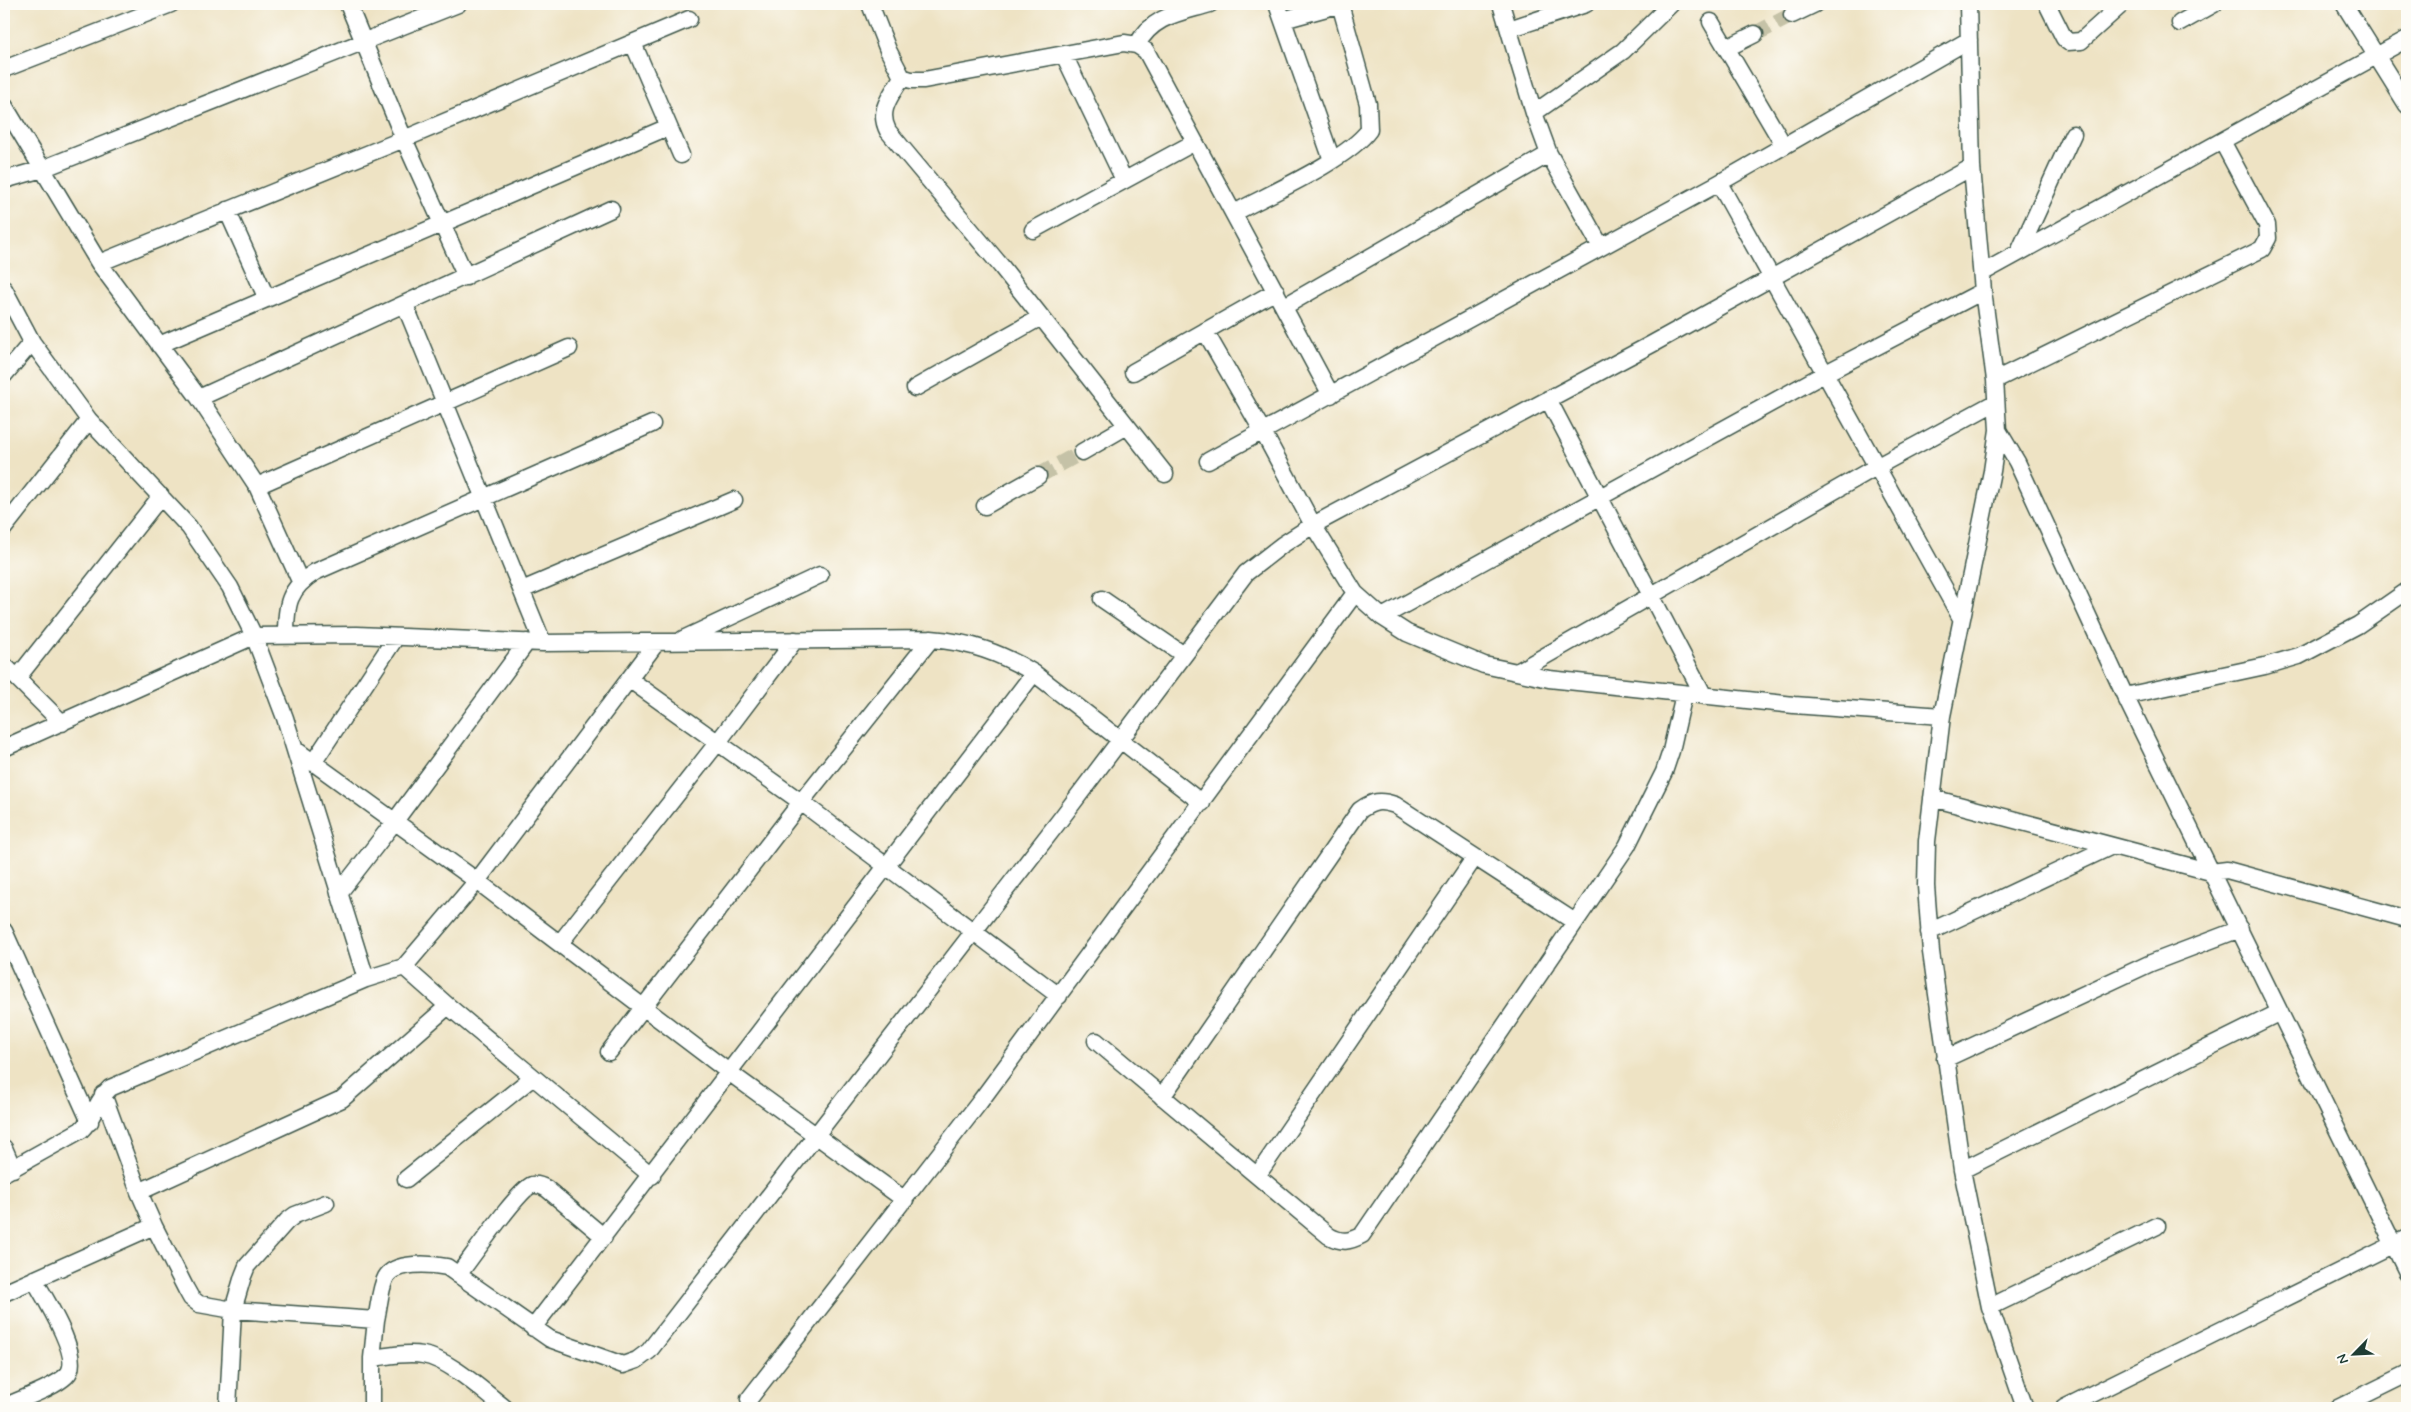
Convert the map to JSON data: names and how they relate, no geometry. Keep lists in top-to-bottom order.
{
  "north": "bottom left"
}
